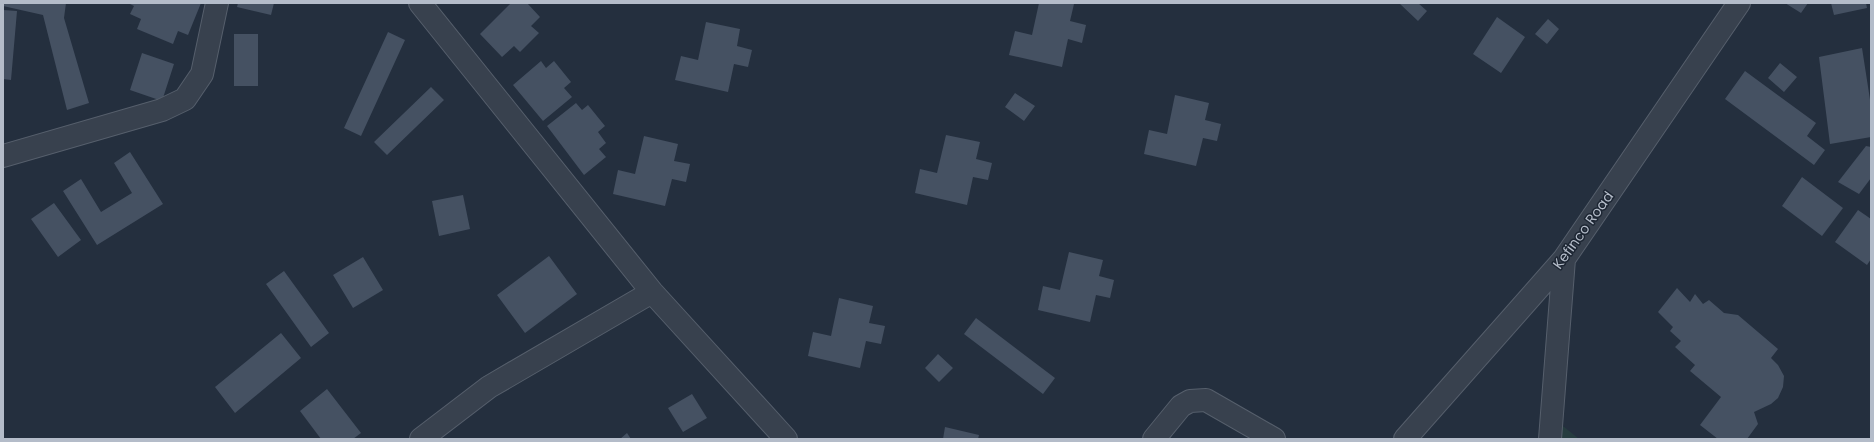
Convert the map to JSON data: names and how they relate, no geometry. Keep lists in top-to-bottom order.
{
  "streets": {
    "street": ["Kefinco Road"]
  }
}
